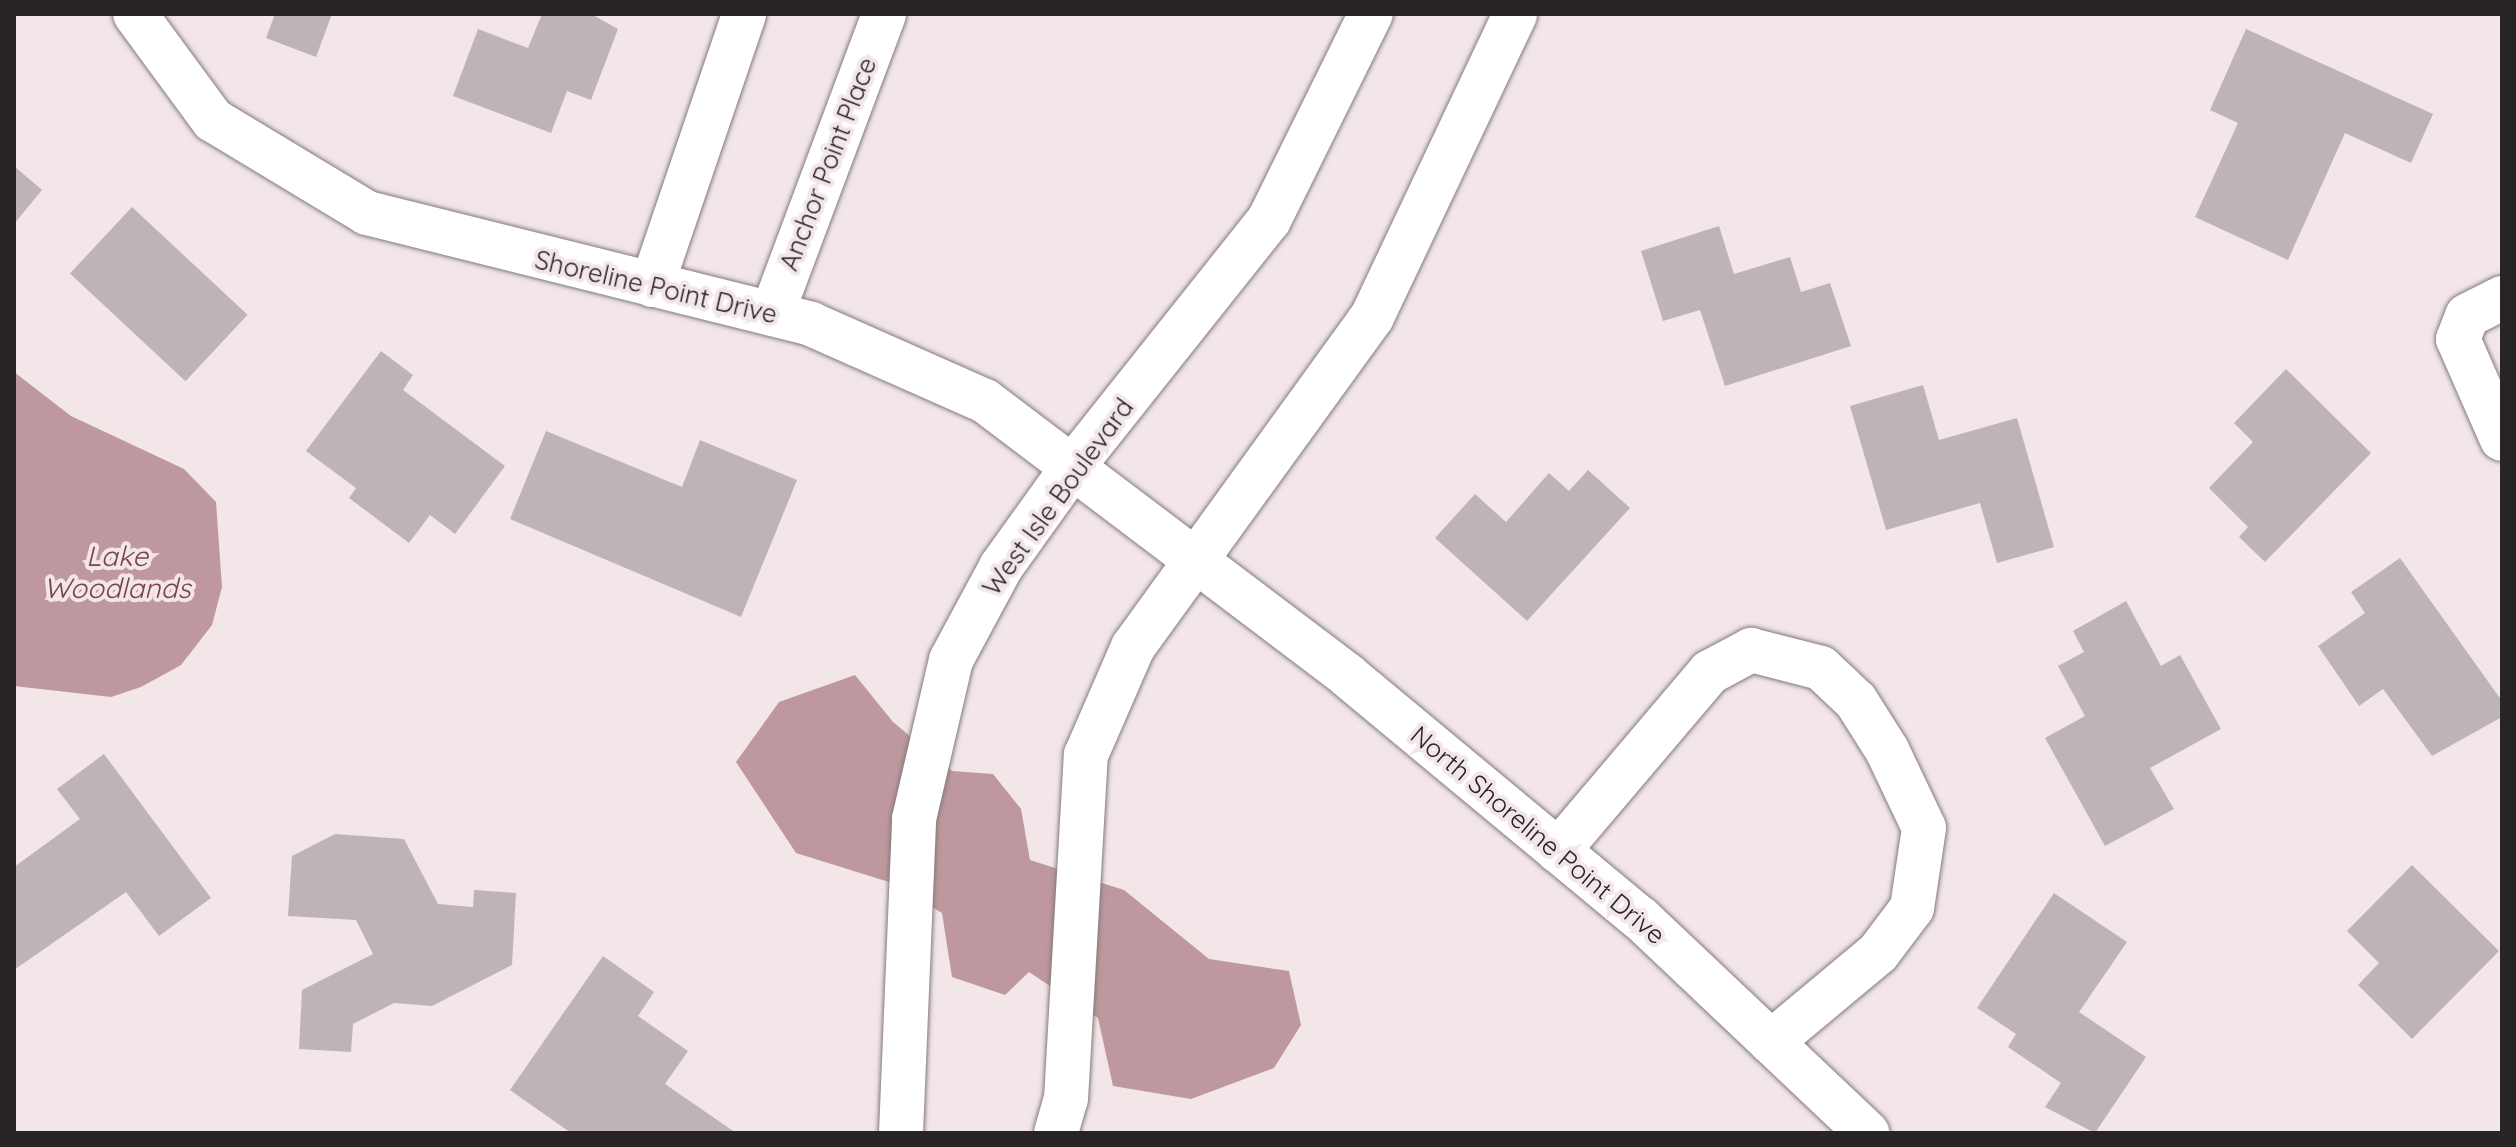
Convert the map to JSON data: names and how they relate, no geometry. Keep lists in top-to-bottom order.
{
  "streets": {
    "street": [
      "Anchor Point Place",
      "Shoreline Point Drive",
      "West Isle Boulevard",
      "North Shoreline Point Drive"
    ]
  },
  "crossings": [
    ["Anchor Point Place", "Shoreline Point Drive"],
    ["Shoreline Point Drive", "West Isle Boulevard"],
    ["Shoreline Point Drive", "North Shoreline Point Drive"]
  ],
  "water": ["Lake Woodlands"]
}
